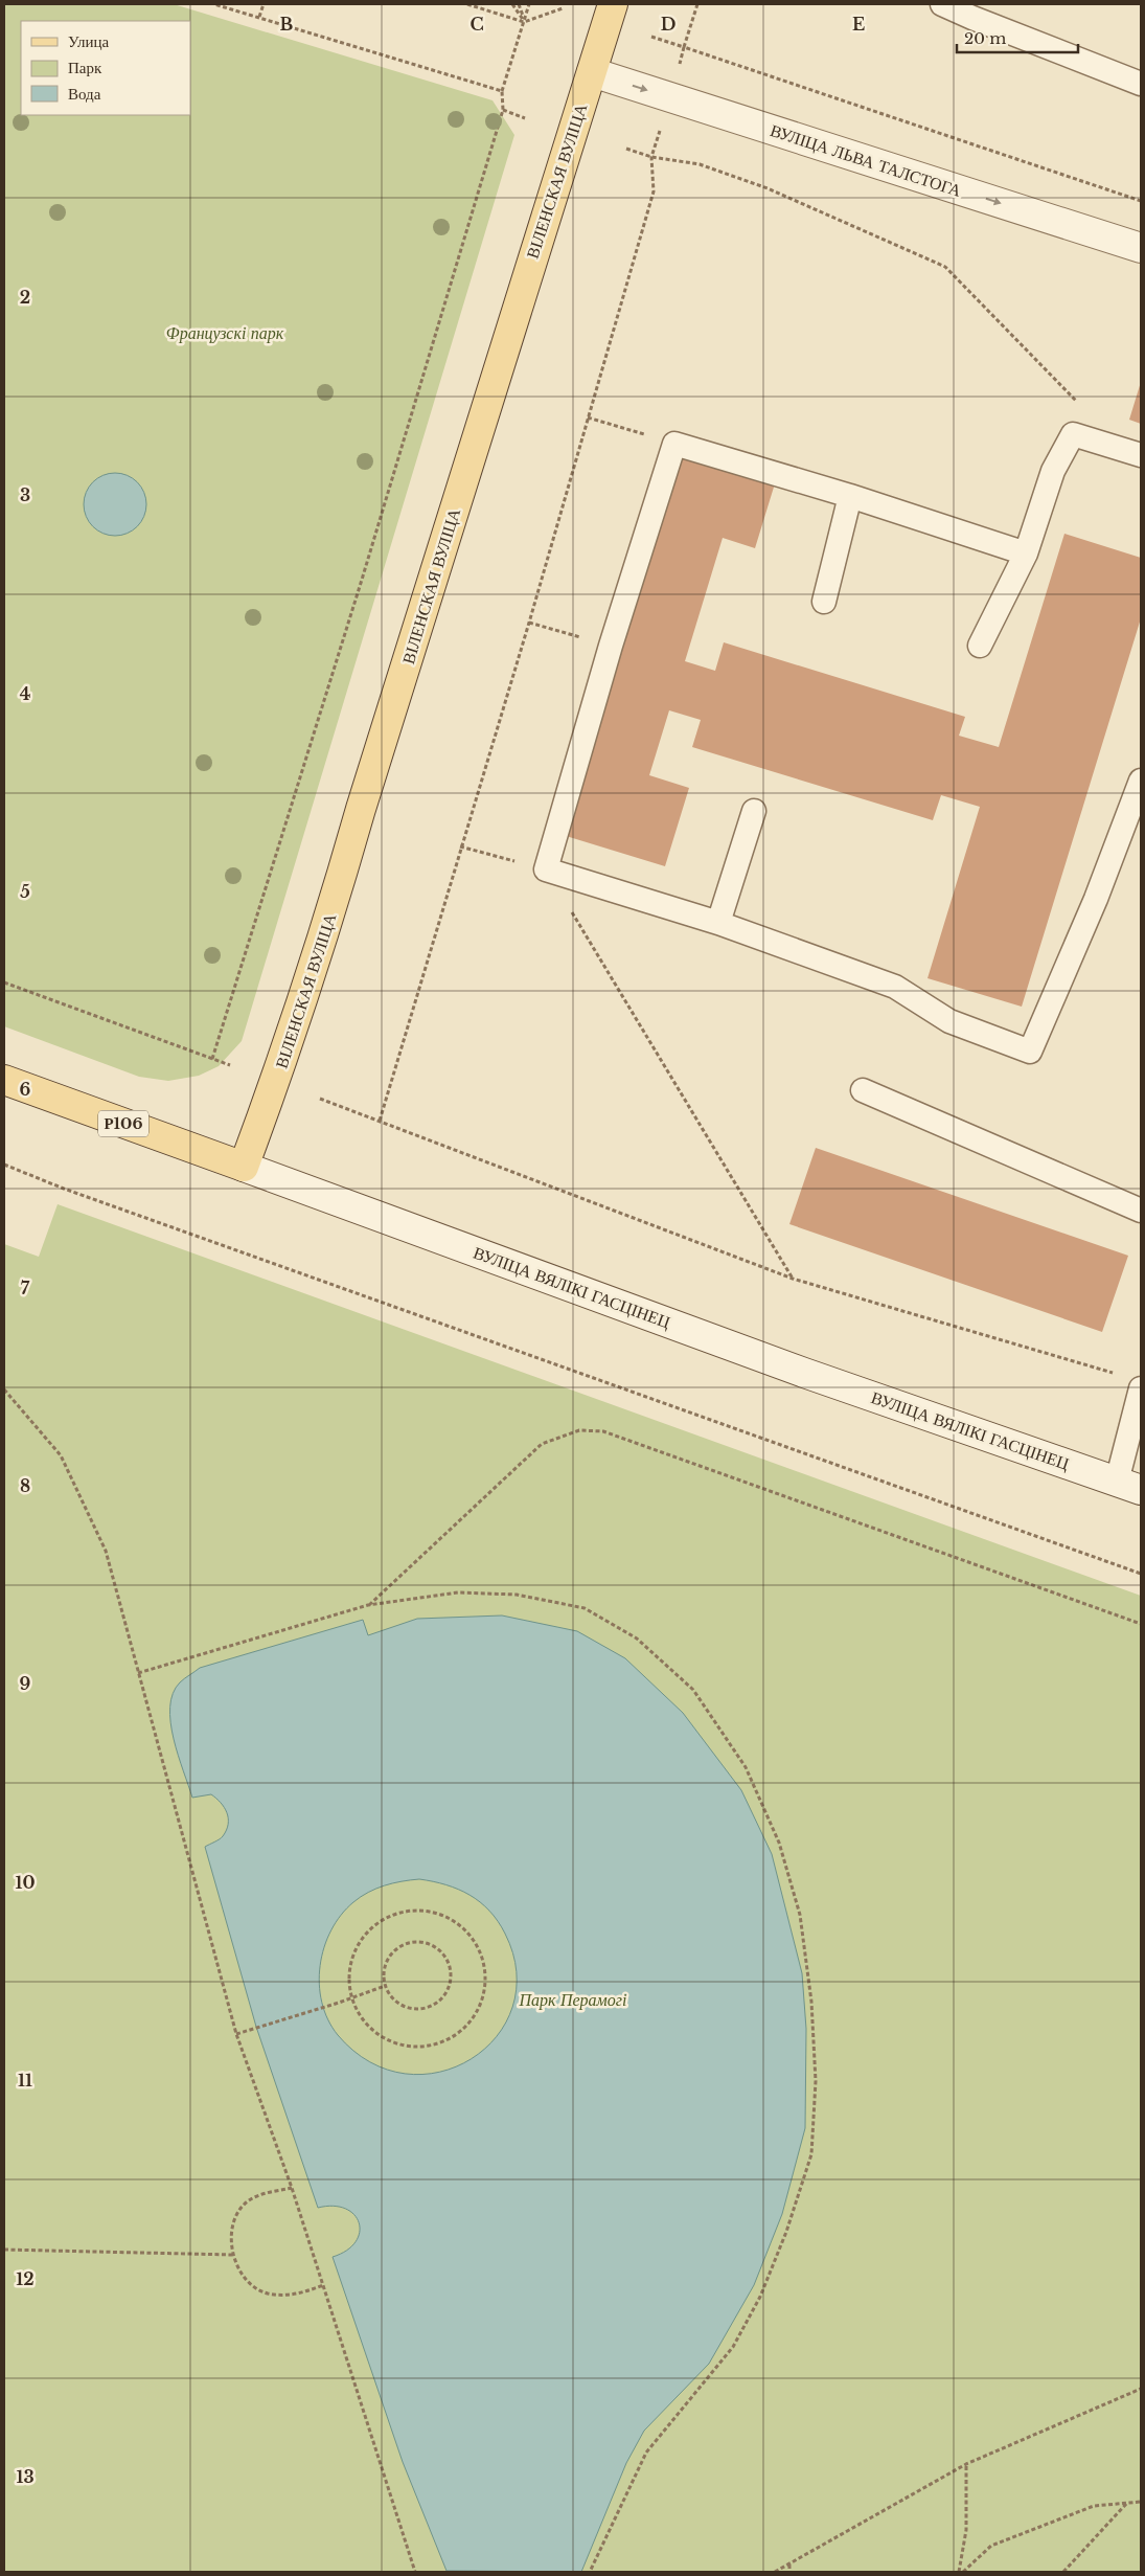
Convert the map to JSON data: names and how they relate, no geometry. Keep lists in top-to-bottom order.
{
  "streets": {
    "main road": [
      "ВУЛІЦА ЛЬВА ТАЛСТОГА",
      "ВІЛЕНСКАЯ ВУЛІЦА",
      "Р106",
      "ВУЛІЦА ВЯЛІКІ ГАСЦІНЕЦ"
    ]
  },
  "crossings": [
    ["ВУЛІЦА ЛЬВА ТАЛСТОГА", "ВІЛЕНСКАЯ ВУЛІЦА"],
    ["ВІЛЕНСКАЯ ВУЛІЦА", "ВУЛІЦА ВЯЛІКІ ГАСЦІНЕЦ"]
  ],
  "one_way": ["ВУЛІЦА ЛЬВА ТАЛСТОГА"],
  "parks": ["Французскі парк", "Парк Перамогі"],
  "legend": ["Улица", "Парк", "Вода"],
  "scale_bar": "20 m",
  "grid": {
    "columns": [
      "B",
      "C",
      "D",
      "E"
    ],
    "rows": [
      "2",
      "3",
      "4",
      "5",
      "6",
      "7",
      "8",
      "9",
      "10",
      "11",
      "12",
      "13"
    ]
  }
}
